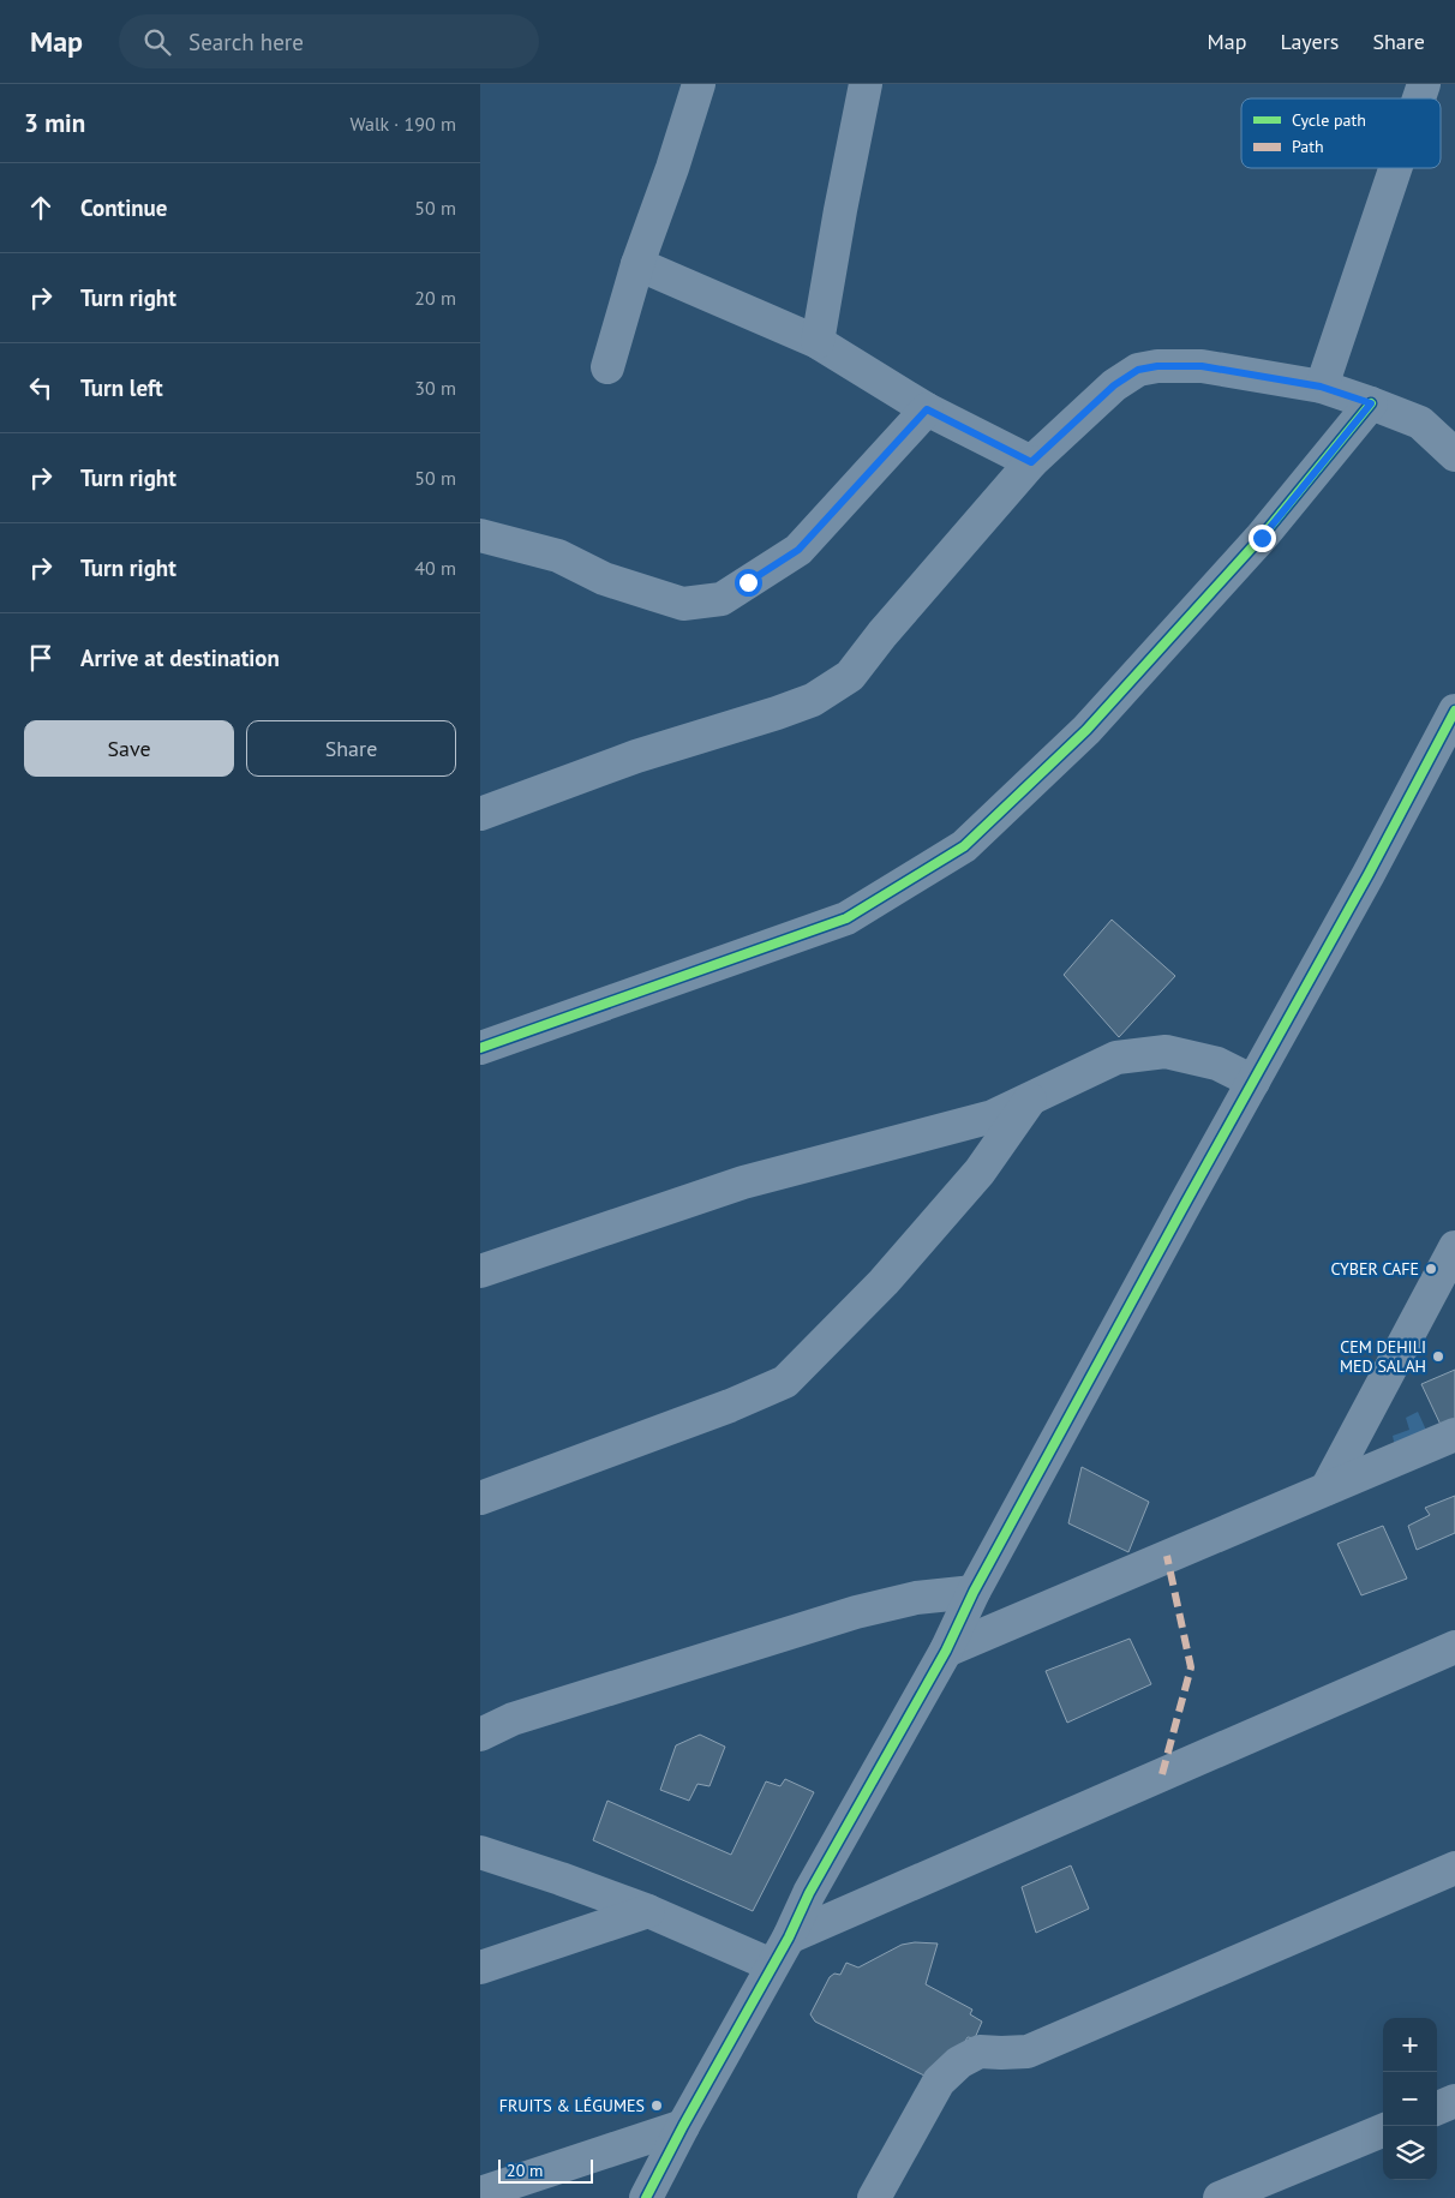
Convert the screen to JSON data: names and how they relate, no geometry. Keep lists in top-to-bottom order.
{
  "places": ["CYBER CAFE", "CEM DEHILI MED SALAH", "FRUITS & LÉGUMES"],
  "legend": ["Cycle path", "Path"],
  "scale_bar": "20 m",
  "page": {
    "header": "Map",
    "search": "Search here",
    "nav": ["Map", "Layers", "Share"],
    "heading": ["3 min", "Walk · 190 m"],
    "list": [
      ["Continue", "50 m"],
      ["Turn right", "20 m"],
      ["Turn left", "30 m"],
      ["Turn right", "50 m"],
      ["Turn right", "40 m"],
      "Arrive at destination"
    ],
    "buttons": ["Save", "Share"],
    "map_buttons": ["+", "−"],
    "scale": "20 m"
  }
}
